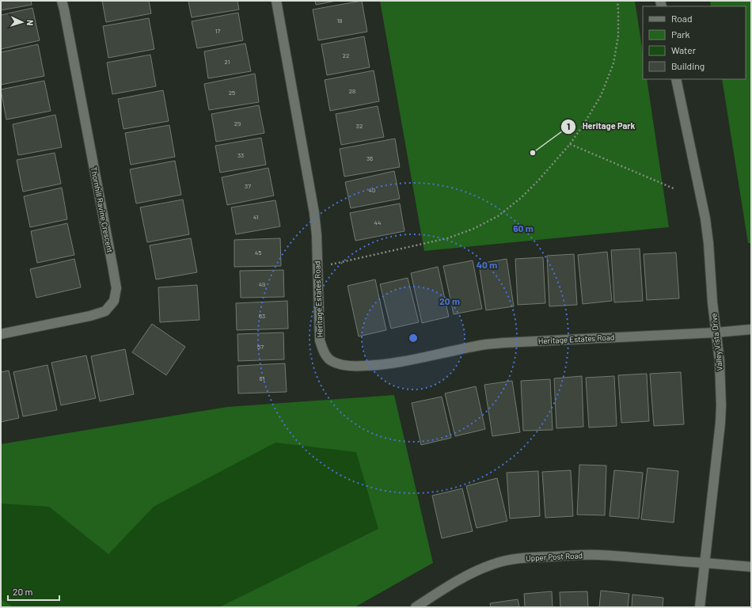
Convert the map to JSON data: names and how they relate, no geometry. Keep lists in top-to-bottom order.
{
  "streets": {
    "street": [
      "Thornhill Ravine Crescent",
      "Heritage Estates Road",
      "Valley Vista Drive",
      "Upper Post Road"
    ]
  },
  "crossings": [
    ["Heritage Estates Road", "Valley Vista Drive"],
    ["Valley Vista Drive", "Upper Post Road"]
  ],
  "places": ["Heritage Park"],
  "house_numbers": [
    "18",
    "17",
    "22",
    "21",
    "28",
    "25",
    "29",
    "32",
    "33",
    "36",
    "37",
    "40",
    "41",
    "44",
    "45",
    "49",
    "53",
    "57",
    "61"
  ],
  "legend": [
    "Road",
    "Park",
    "Water",
    "Building"
  ],
  "scale_bar": "20 m",
  "north": "right",
  "rings": ["60 m", "40 m", "20 m"]
}
